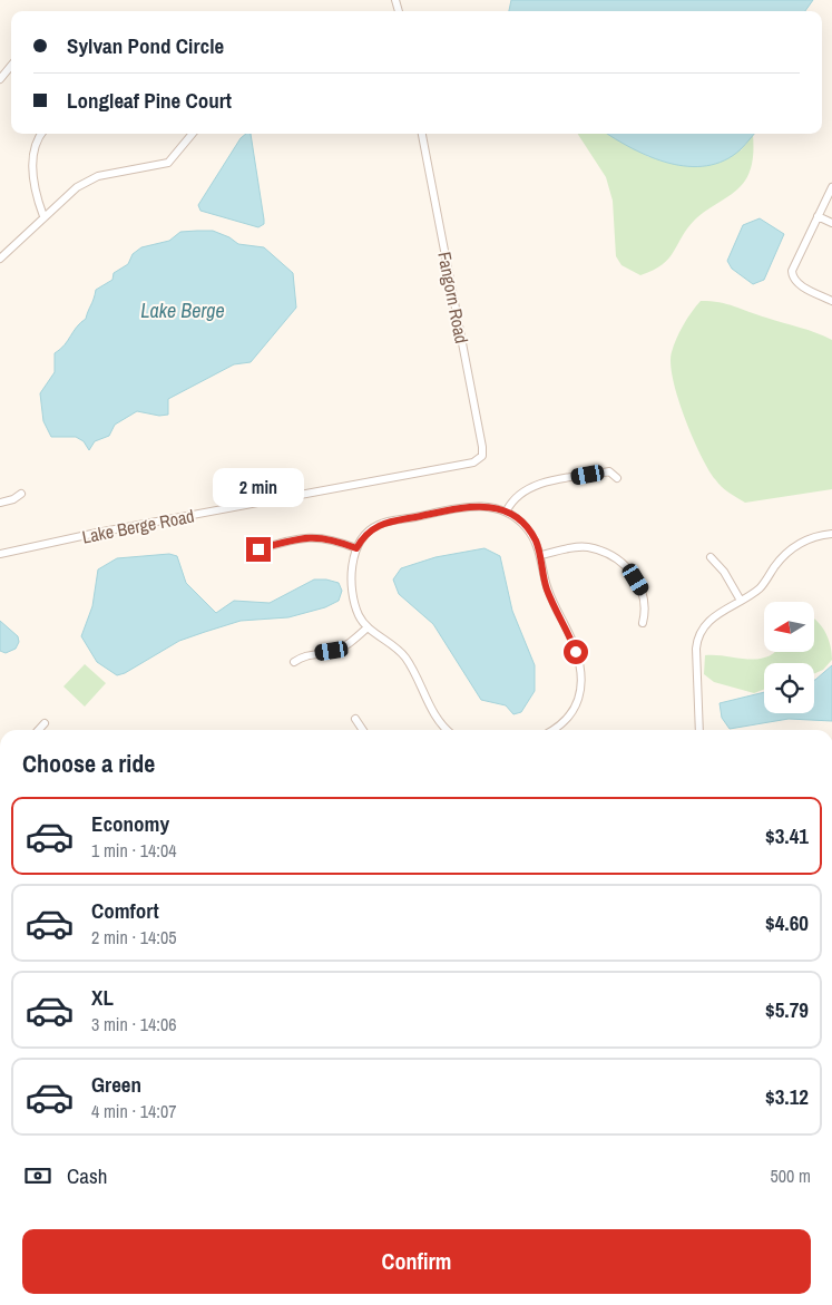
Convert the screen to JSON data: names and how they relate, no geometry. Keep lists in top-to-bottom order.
{
  "streets": {
    "street": ["Fangorn Road", "Lake Berge Road"]
  },
  "crossings": [
    ["Fangorn Road", "Lake Berge Road"]
  ],
  "water": ["Lake Berge"],
  "north": "left",
  "page": {
    "banner": ["Sylvan Pond Circle", "Longleaf Pine Court"],
    "bubble": "2 min",
    "heading": "Choose a ride",
    "list": [
      {
        "name": "Economy",
        "note": "1 min · 14:04",
        "value": "$3.41"
      },
      {
        "name": "Comfort",
        "note": "2 min · 14:05",
        "value": "$4.60"
      },
      {
        "name": "XL",
        "note": "3 min · 14:06",
        "value": "$5.79"
      },
      {
        "name": "Green",
        "note": "4 min · 14:07",
        "value": "$3.12"
      }
    ],
    "pay": ["Cash", "500 m"],
    "buttons": "Confirm"
  }
}
